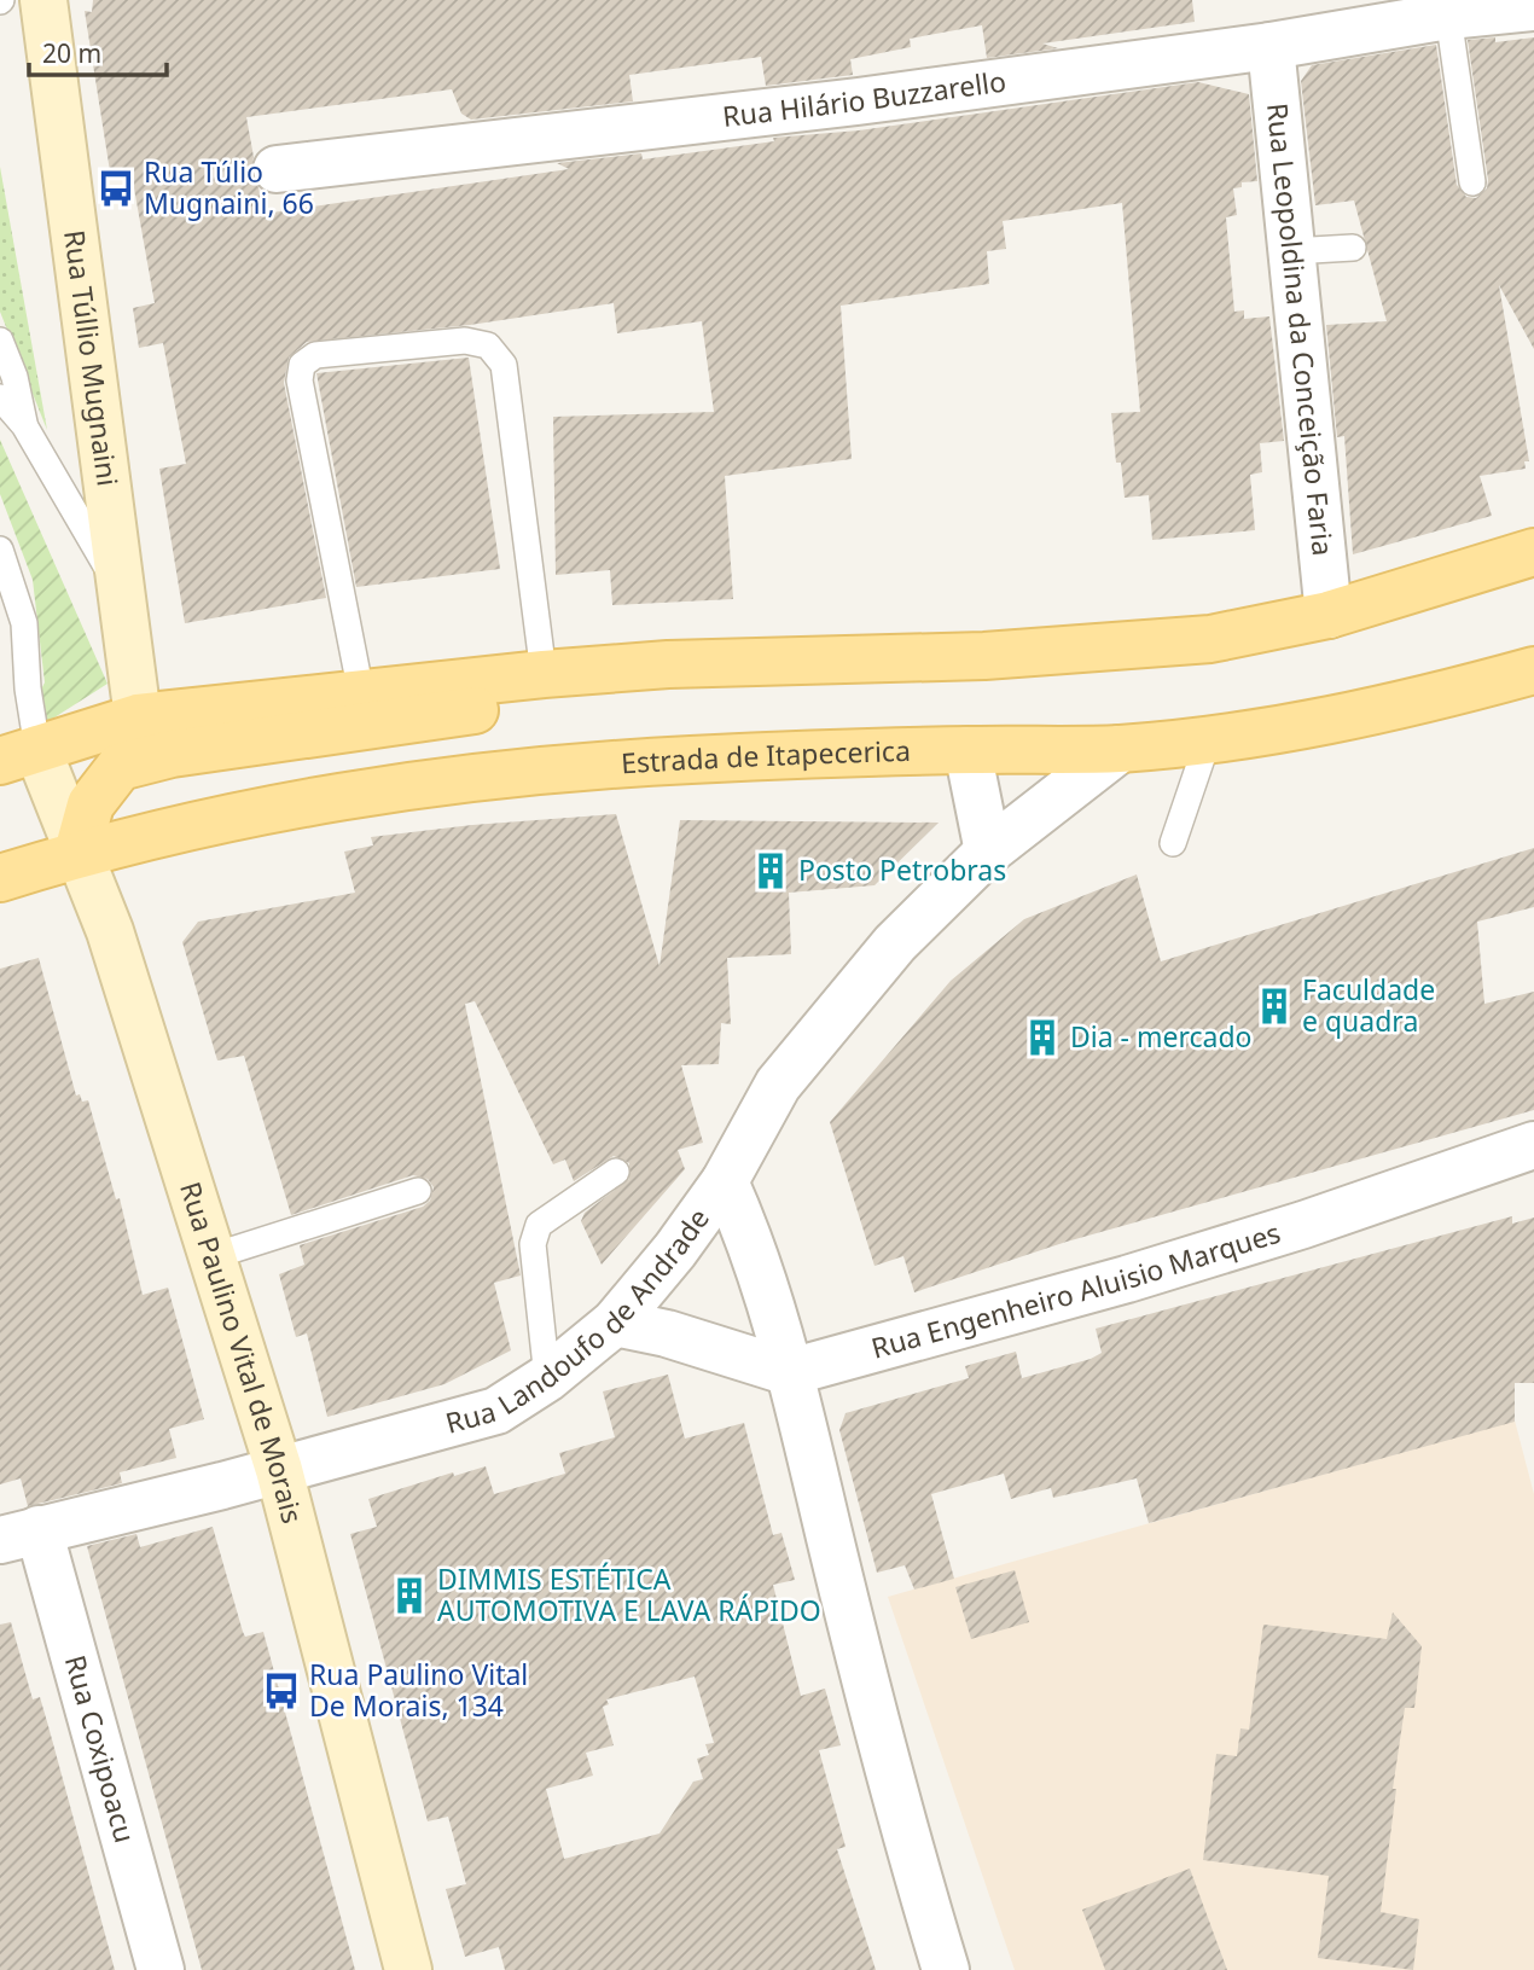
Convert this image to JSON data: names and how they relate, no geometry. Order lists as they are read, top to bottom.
{
  "streets": {
    "main road": ["Estrada de Itapecerica"],
    "street": [
      "Rua Hilário Buzzarello",
      "Rua Leopoldina da Conceição Faria",
      "Rua Túllio Mugnaini",
      "Rua Engenheiro Aluisio Marques",
      "Rua Landoufo de Andrade",
      "Rua Paulino Vital de Morais",
      "Rua Coxipoacu"
    ]
  },
  "crossings": [
    ["Rua Hilário Buzzarello", "Rua Leopoldina da Conceição Faria"],
    ["Estrada de Itapecerica", "Rua Landoufo de Andrade"],
    ["Estrada de Itapecerica", "Rua Paulino Vital de Morais"],
    ["Rua Landoufo de Andrade", "Rua Paulino Vital de Morais"],
    ["Rua Landoufo de Andrade", "Rua Coxipoacu"]
  ],
  "places": {
    "bus stop": ["Rua Túlio Mugnaini, 66", "Rua Paulino Vital De Morais, 134"],
    "building": [
      "Posto Petrobras",
      "Faculdade e quadra",
      "Dia - mercado",
      "DIMMIS ESTÉTICA AUTOMOTIVA E LAVA RÁPIDO"
    ]
  },
  "scale_bar": "20 m"
}
